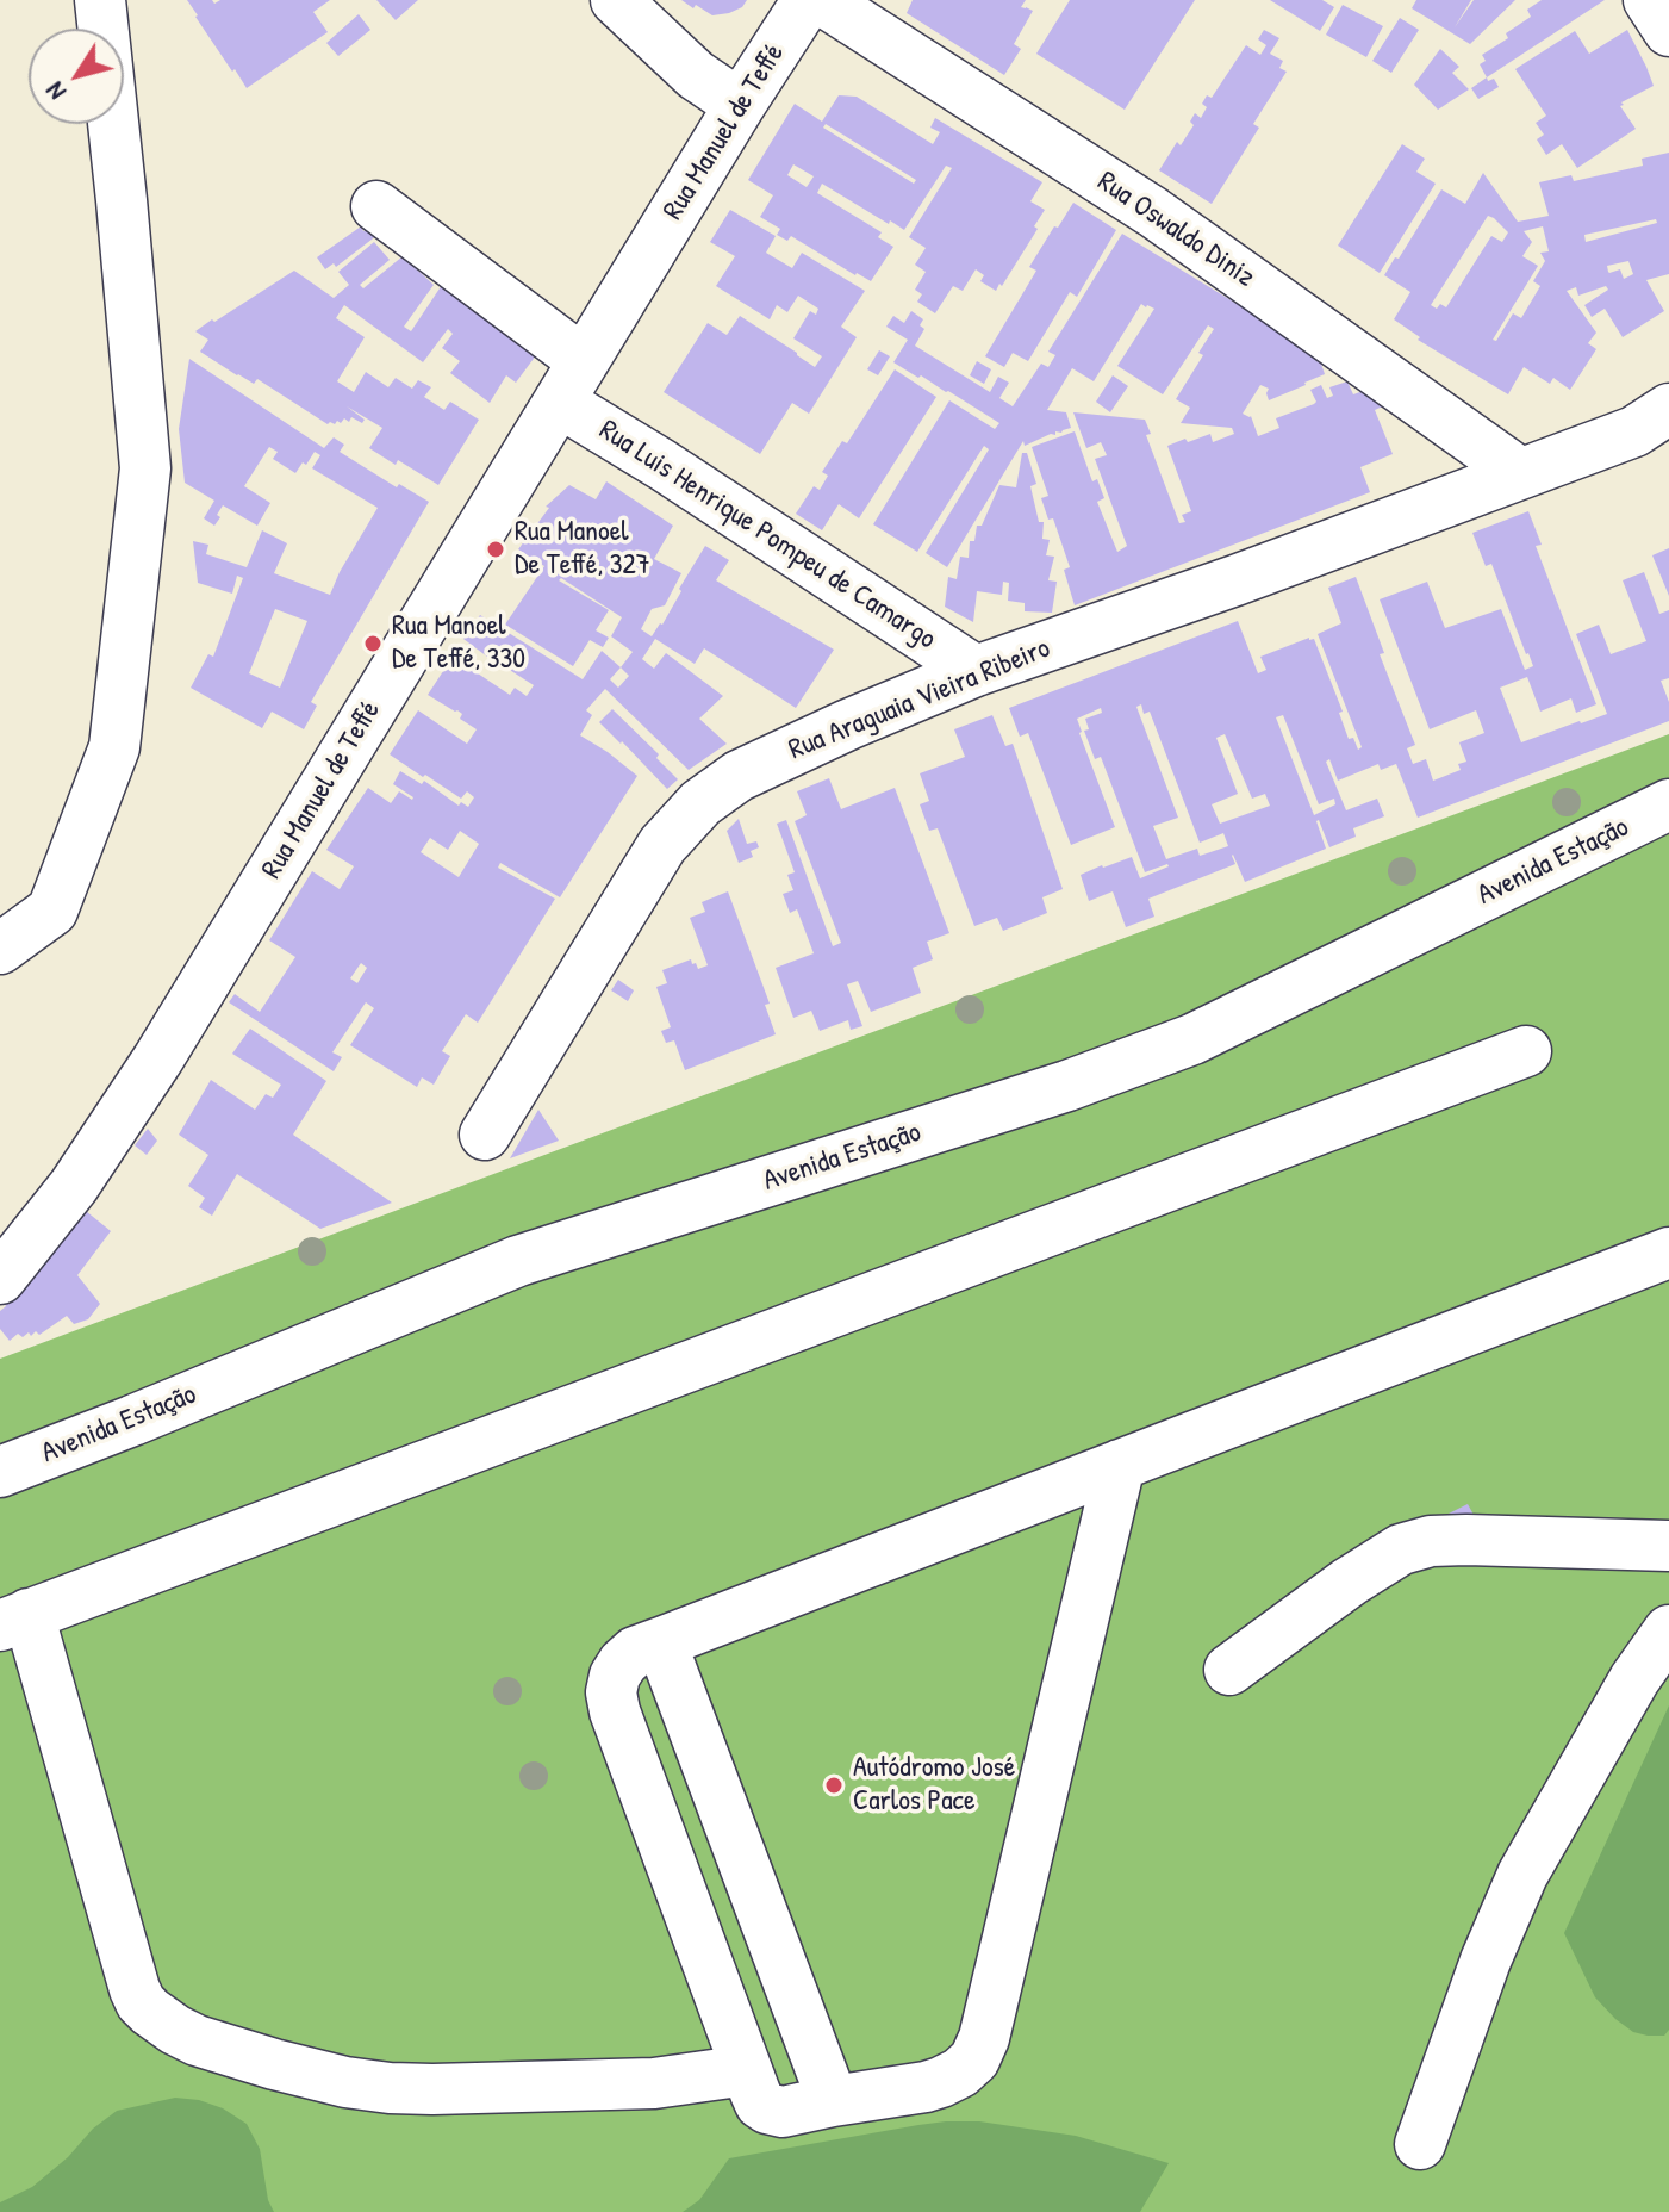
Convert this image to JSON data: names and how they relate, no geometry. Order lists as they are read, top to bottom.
{
  "streets": {
    "street": [
      "Rua Manuel de Teffé",
      "Rua Oswaldo Diniz",
      "Rua Luis Henrique Pompeu de Camargo",
      "Rua Araguaia Vieira Ribeiro",
      "Avenida Estação"
    ]
  },
  "crossings": [
    ["Rua Manuel de Teffé", "Rua Luis Henrique Pompeu de Camargo"],
    ["Rua Oswaldo Diniz", "Rua Araguaia Vieira Ribeiro"],
    ["Rua Luis Henrique Pompeu de Camargo", "Rua Araguaia Vieira Ribeiro"]
  ],
  "places": ["Rua Manoel De Teffé, 327", "Rua Manoel De Teffé, 330", "Autódromo José Carlos Pace"],
  "north": "bottom left"
}
